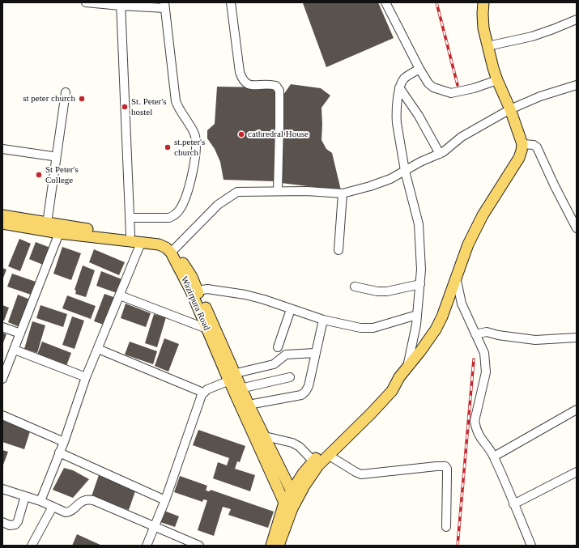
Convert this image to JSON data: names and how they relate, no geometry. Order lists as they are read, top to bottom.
{
  "streets": {
    "main road": ["Wazirpura Road"]
  },
  "places": [
    "st peter church",
    "St. Peter's hostel",
    "cathredral House",
    "st.peter's church",
    "St Peter's College"
  ]
}
